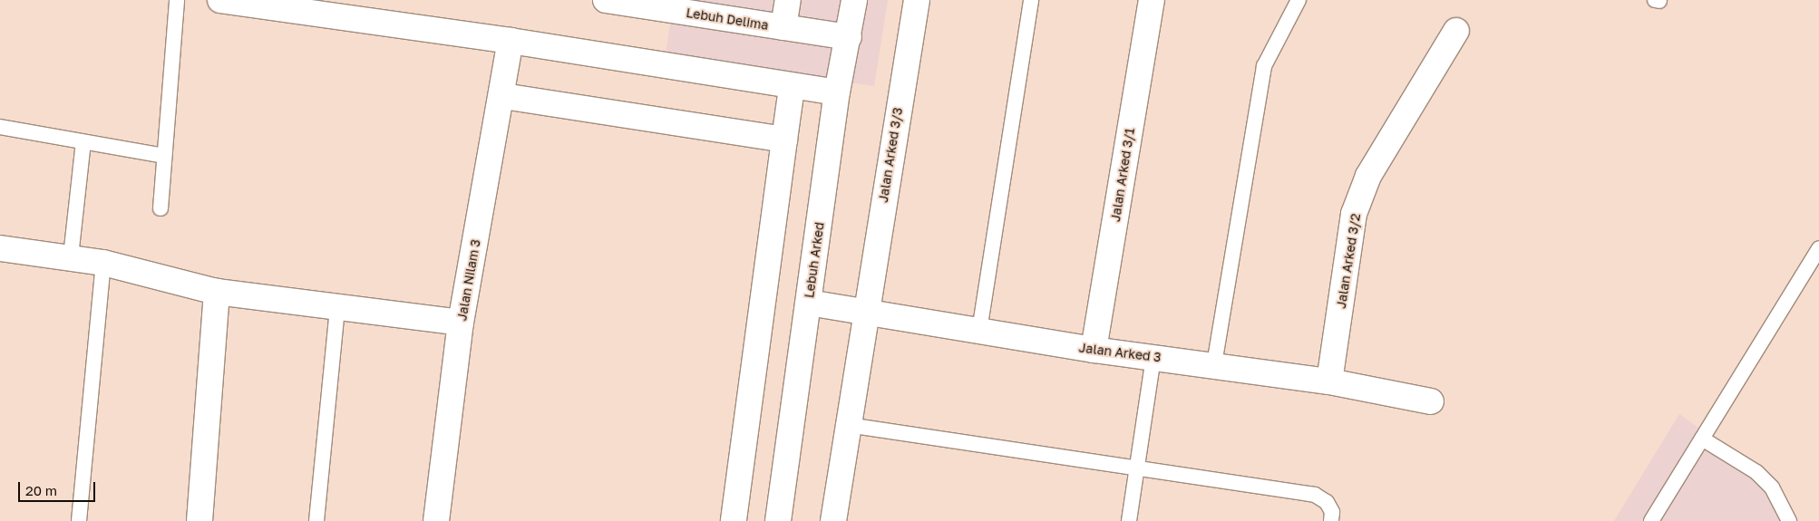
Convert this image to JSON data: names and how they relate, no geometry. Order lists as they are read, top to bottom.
{
  "streets": {
    "street": [
      "Lebuh Delima",
      "Jalan Arked 3/3",
      "Jalan Arked 3/1",
      "Lebuh Arked",
      "Jalan Arked 3/2",
      "Jalan Nilam 3",
      "Jalan Arked 3"
    ]
  },
  "crossings": [
    ["Lebuh Delima", "Lebuh Arked"],
    ["Jalan Arked 3/3", "Jalan Arked 3"],
    ["Jalan Arked 3/1", "Jalan Arked 3"],
    ["Lebuh Arked", "Jalan Arked 3"],
    ["Jalan Arked 3/2", "Jalan Arked 3"]
  ],
  "scale_bar": "20 m"
}
